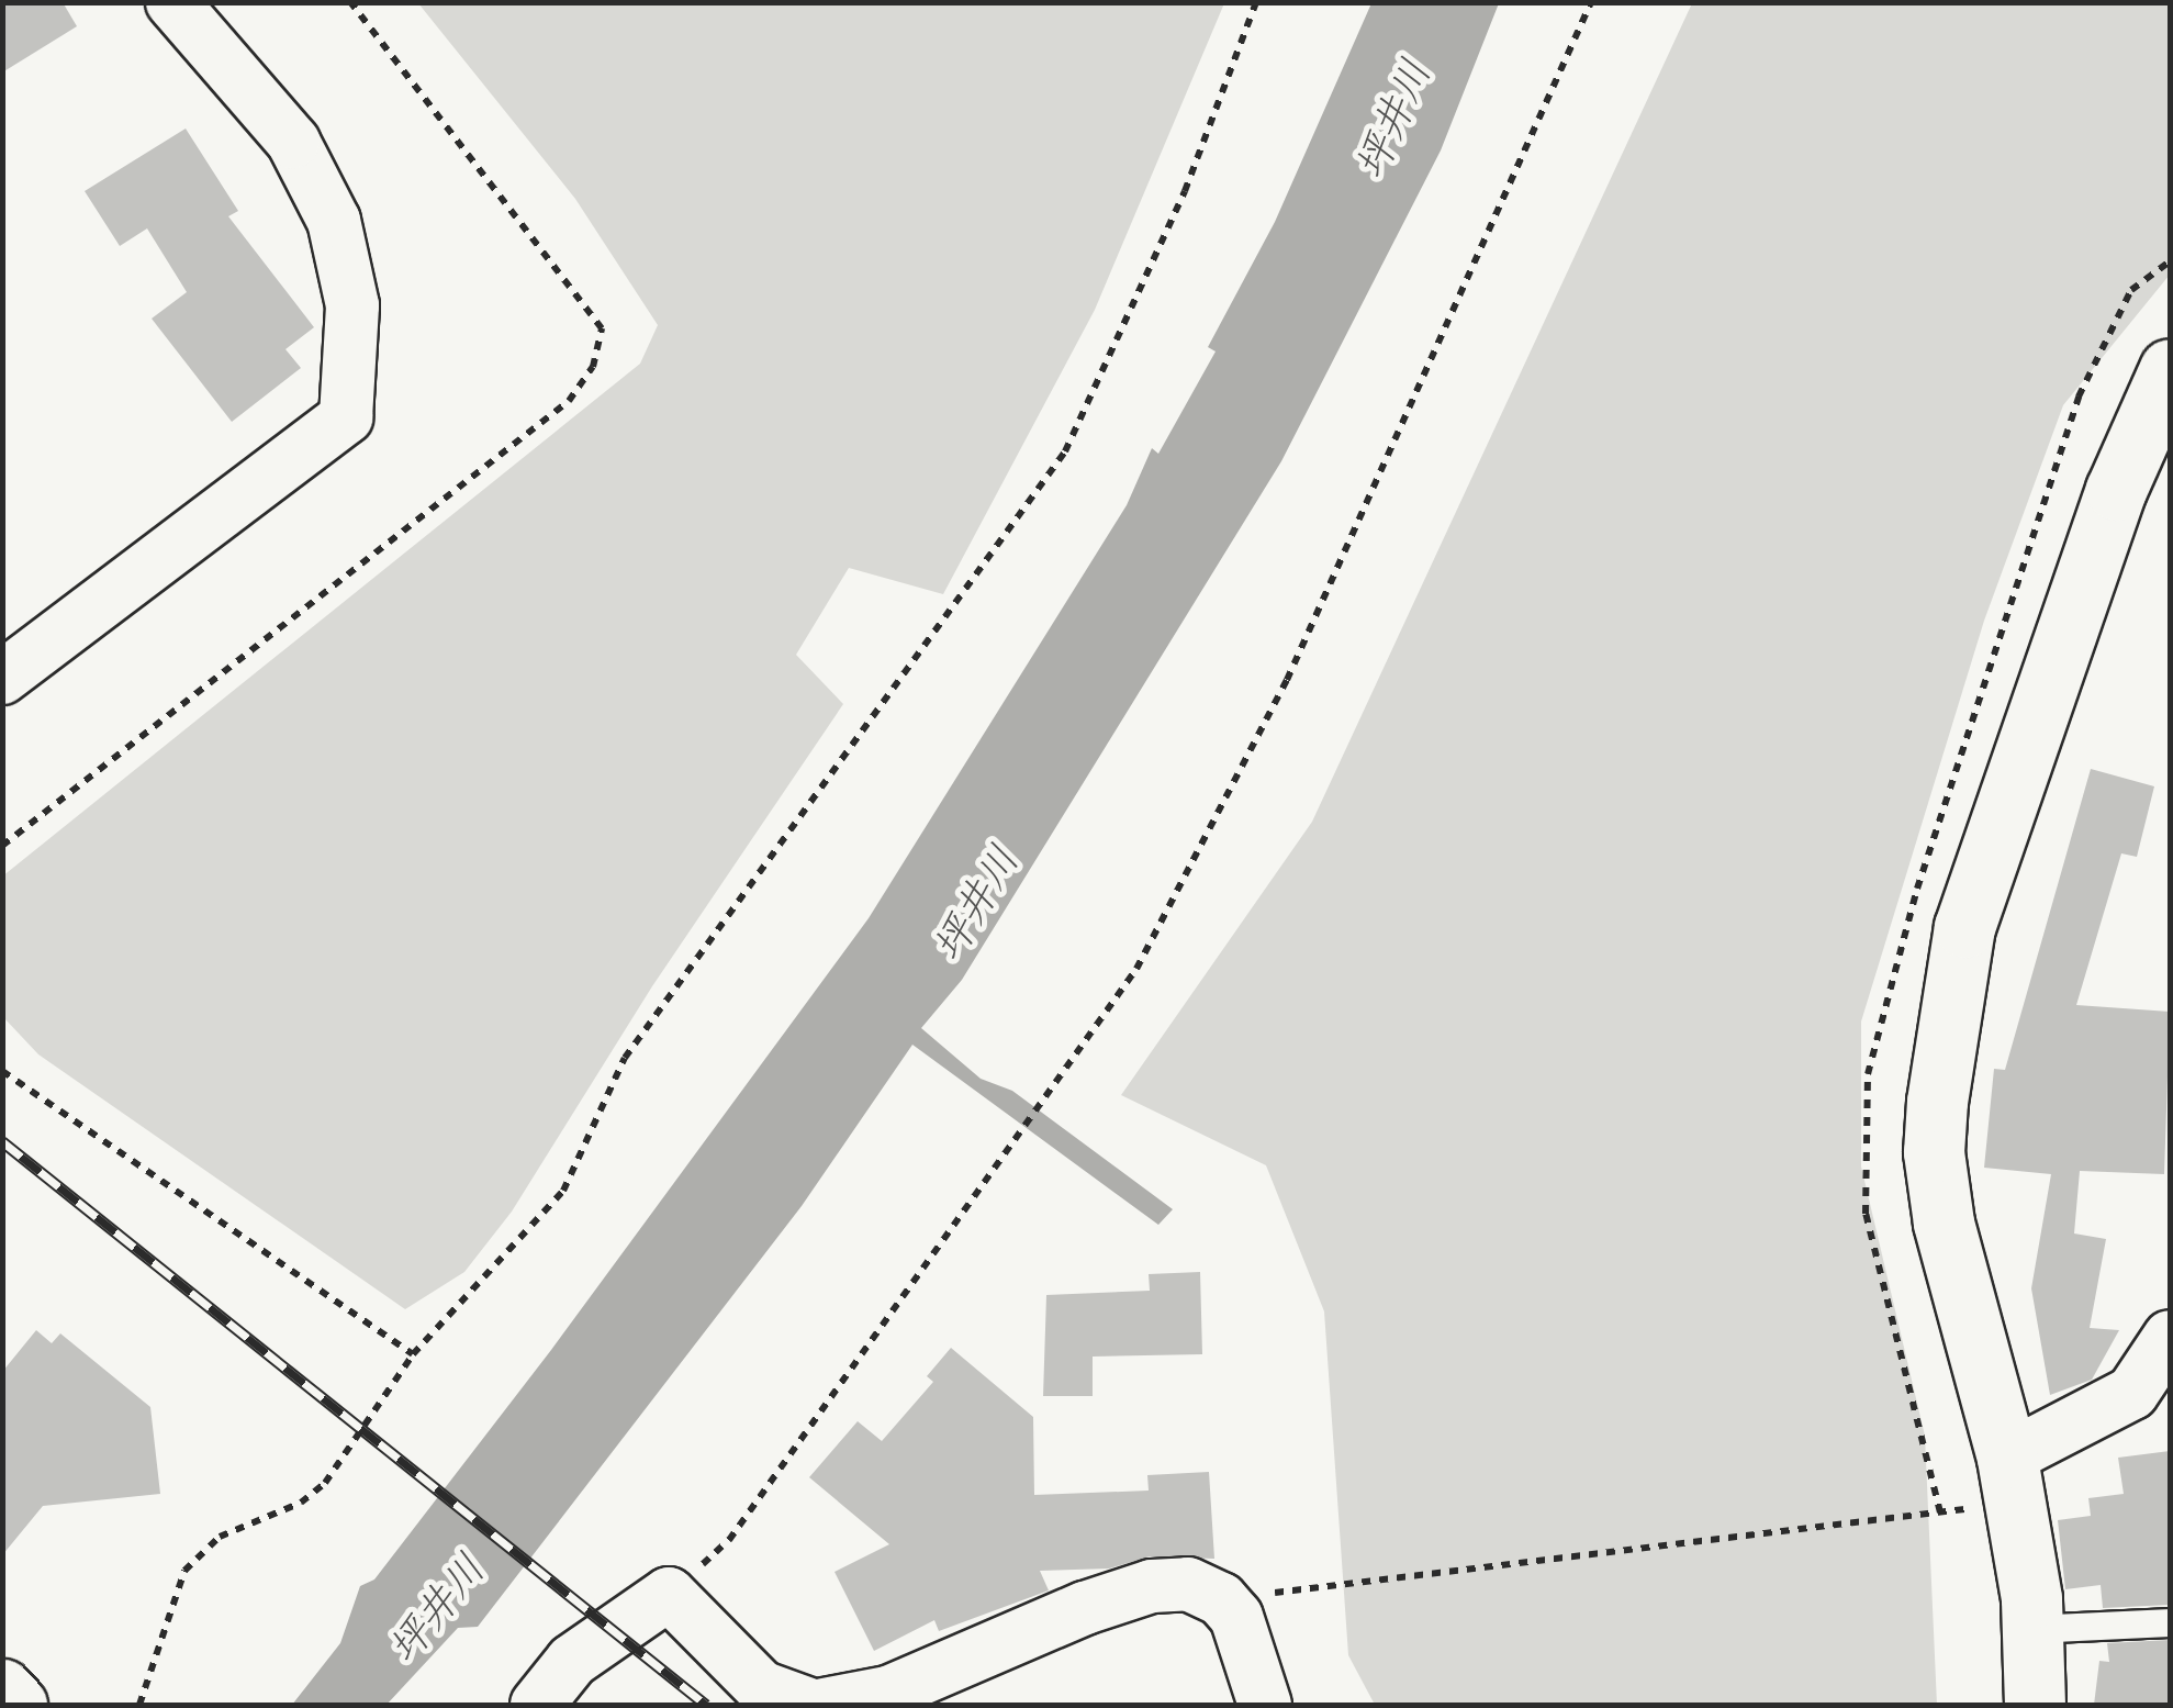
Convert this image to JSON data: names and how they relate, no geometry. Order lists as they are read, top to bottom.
{
  "water": ["坪井川"]
}
